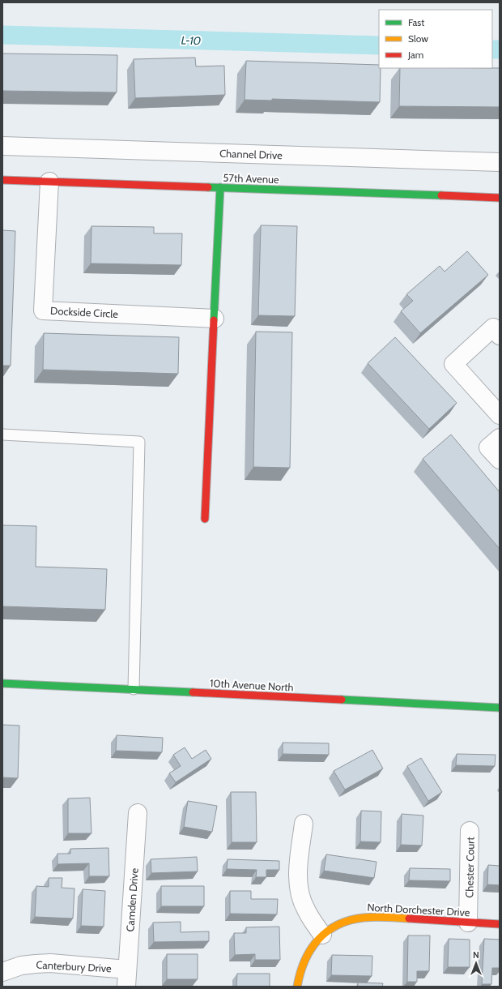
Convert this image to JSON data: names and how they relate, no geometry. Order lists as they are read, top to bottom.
{
  "streets": {
    "street": [
      "Channel Drive",
      "57th Avenue",
      "Dockside Circle",
      "10th Avenue North",
      "Chester Court",
      "Camden Drive",
      "North Dorchester Drive",
      "Canterbury Drive"
    ]
  },
  "crossings": [
    ["57th Avenue", "Dockside Circle"],
    ["Chester Court", "North Dorchester Drive"],
    ["Camden Drive", "Canterbury Drive"]
  ],
  "water": ["L-10"],
  "legend": ["Fast", "Slow", "Jam"],
  "north": "top"
}
